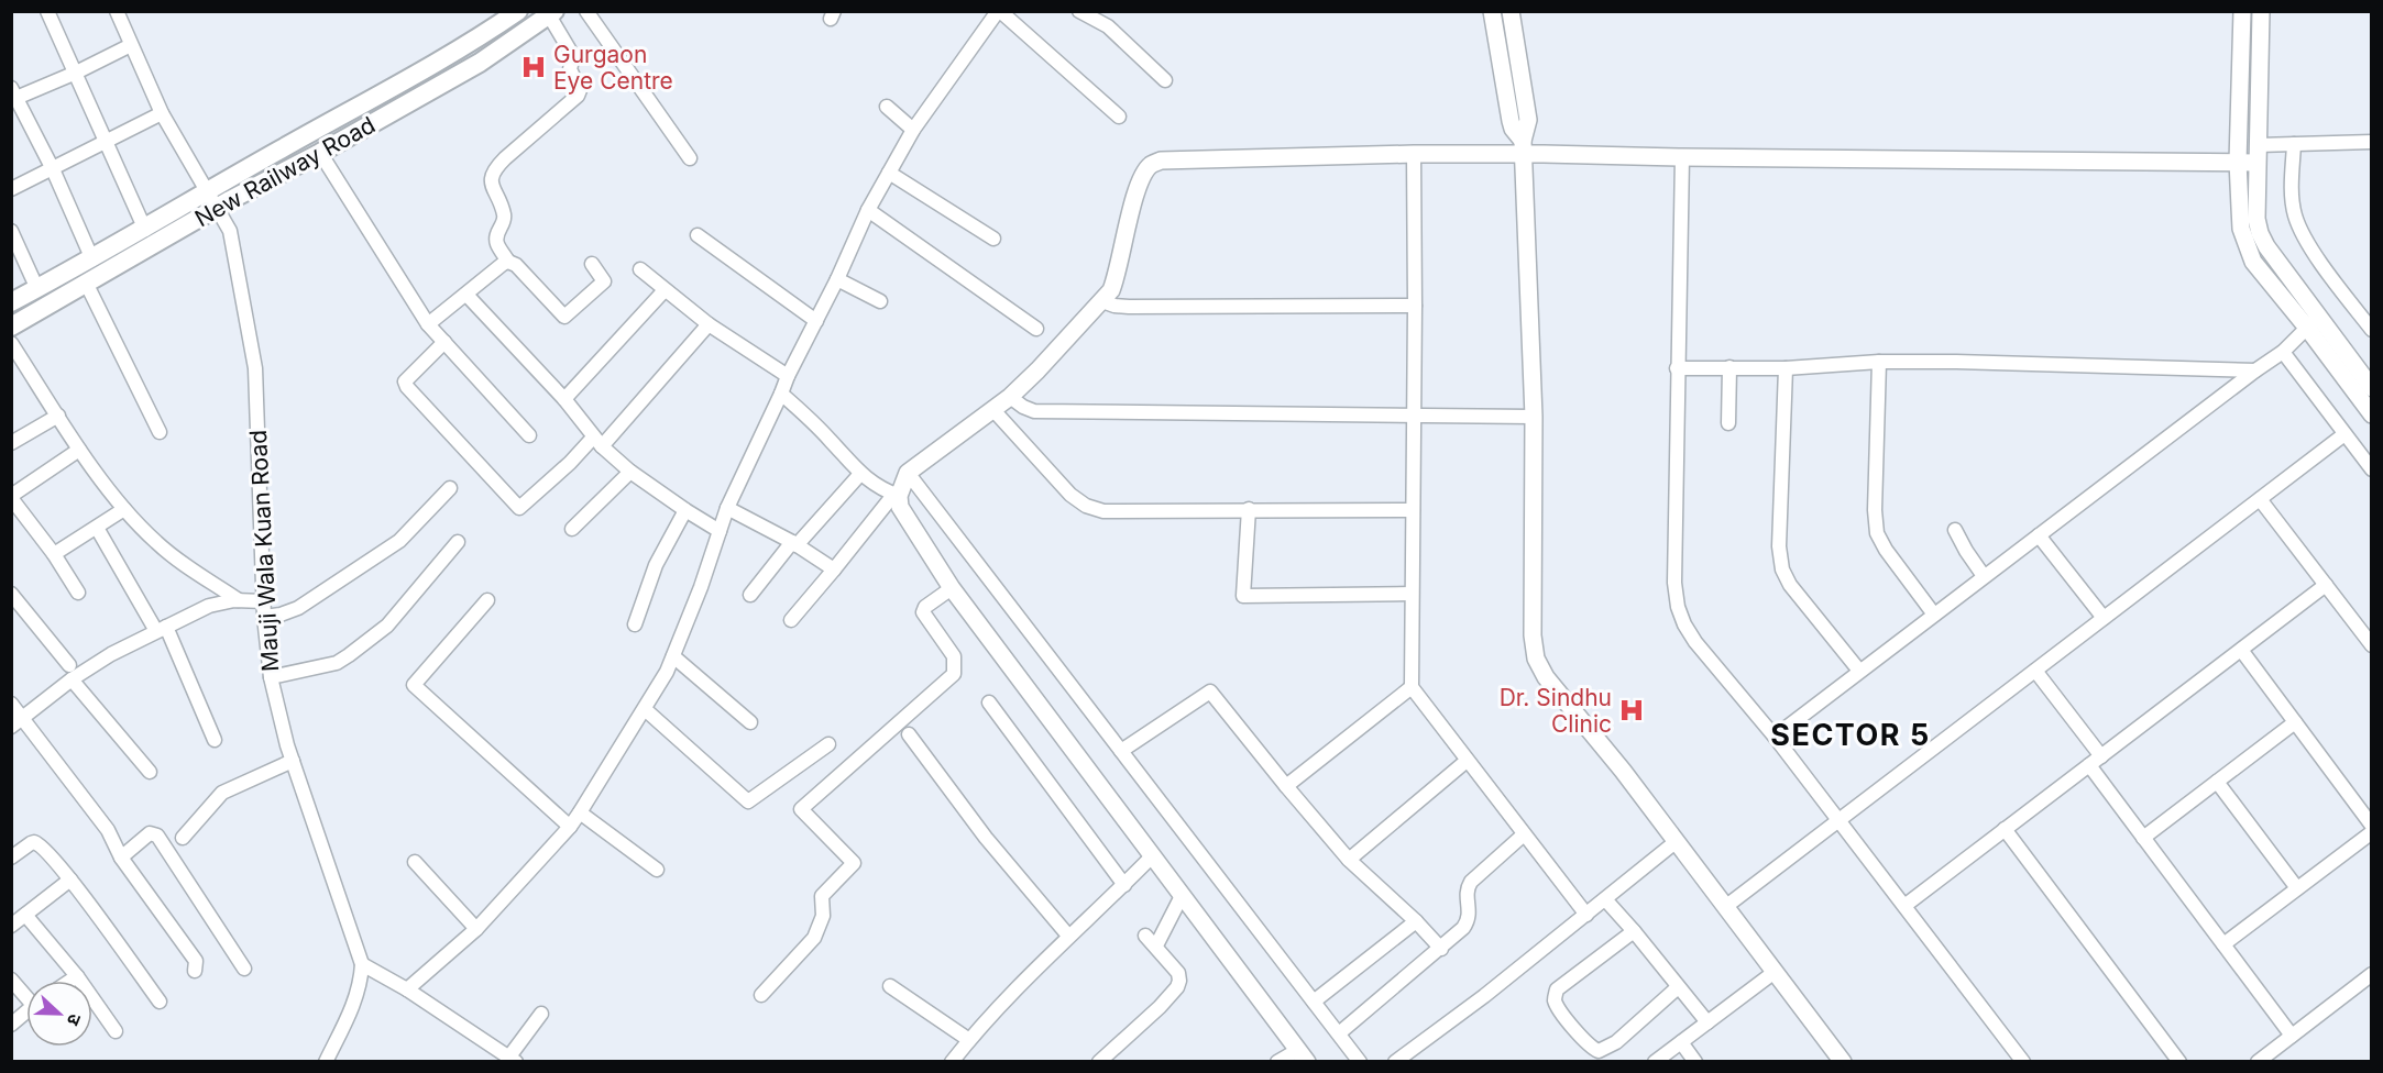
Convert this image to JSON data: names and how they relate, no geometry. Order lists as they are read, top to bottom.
{
  "streets": {
    "main road": ["New Railway Road"],
    "street": ["Mauji Wala Kuan Road"]
  },
  "crossings": [
    ["New Railway Road", "Mauji Wala Kuan Road"]
  ],
  "districts": ["SECTOR 5"],
  "places": {
    "hospital": ["Gurgaon Eye Centre", "Dr. Sindhu Clinic"]
  },
  "north": "right"
}
